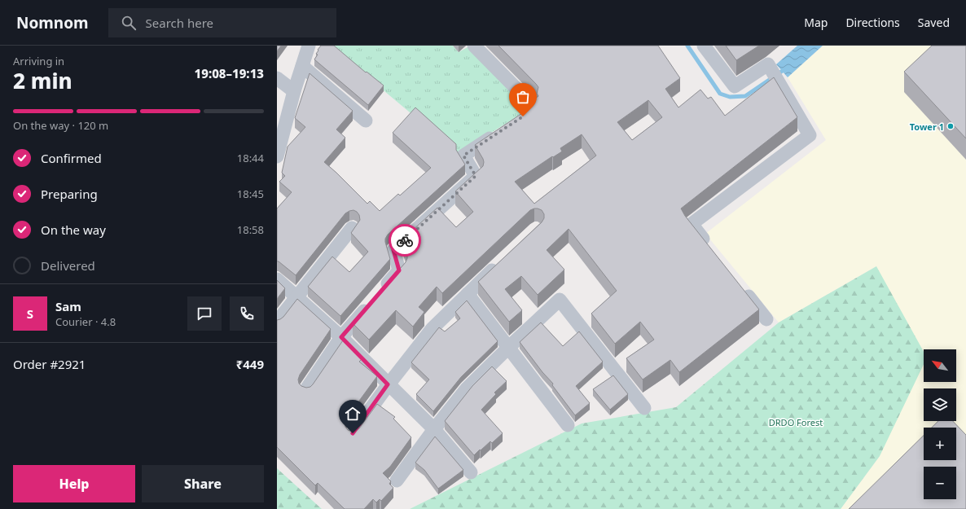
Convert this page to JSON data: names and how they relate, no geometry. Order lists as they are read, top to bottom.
{
  "parks": ["DRDO Forest"],
  "places": ["Tower 1"],
  "north": "top left",
  "page": {
    "header": "Nomnom",
    "search": "Search here",
    "nav": ["Map", "Directions", "Saved"],
    "heading": ["2 min", "Arriving in", "19:08–19:13"],
    "panel": [
      "Sam",
      "Courier · 4.8",
      "Order #2921",
      "₹449"
    ],
    "bar": "On the way · 120 m",
    "list": [
      ["Confirmed", "18:44"],
      ["Preparing", "18:45"],
      ["On the way", "18:58"],
      "Delivered"
    ],
    "round": "S",
    "map_buttons": ["+", "−"],
    "buttons": ["Help", "Share"]
  }
}
